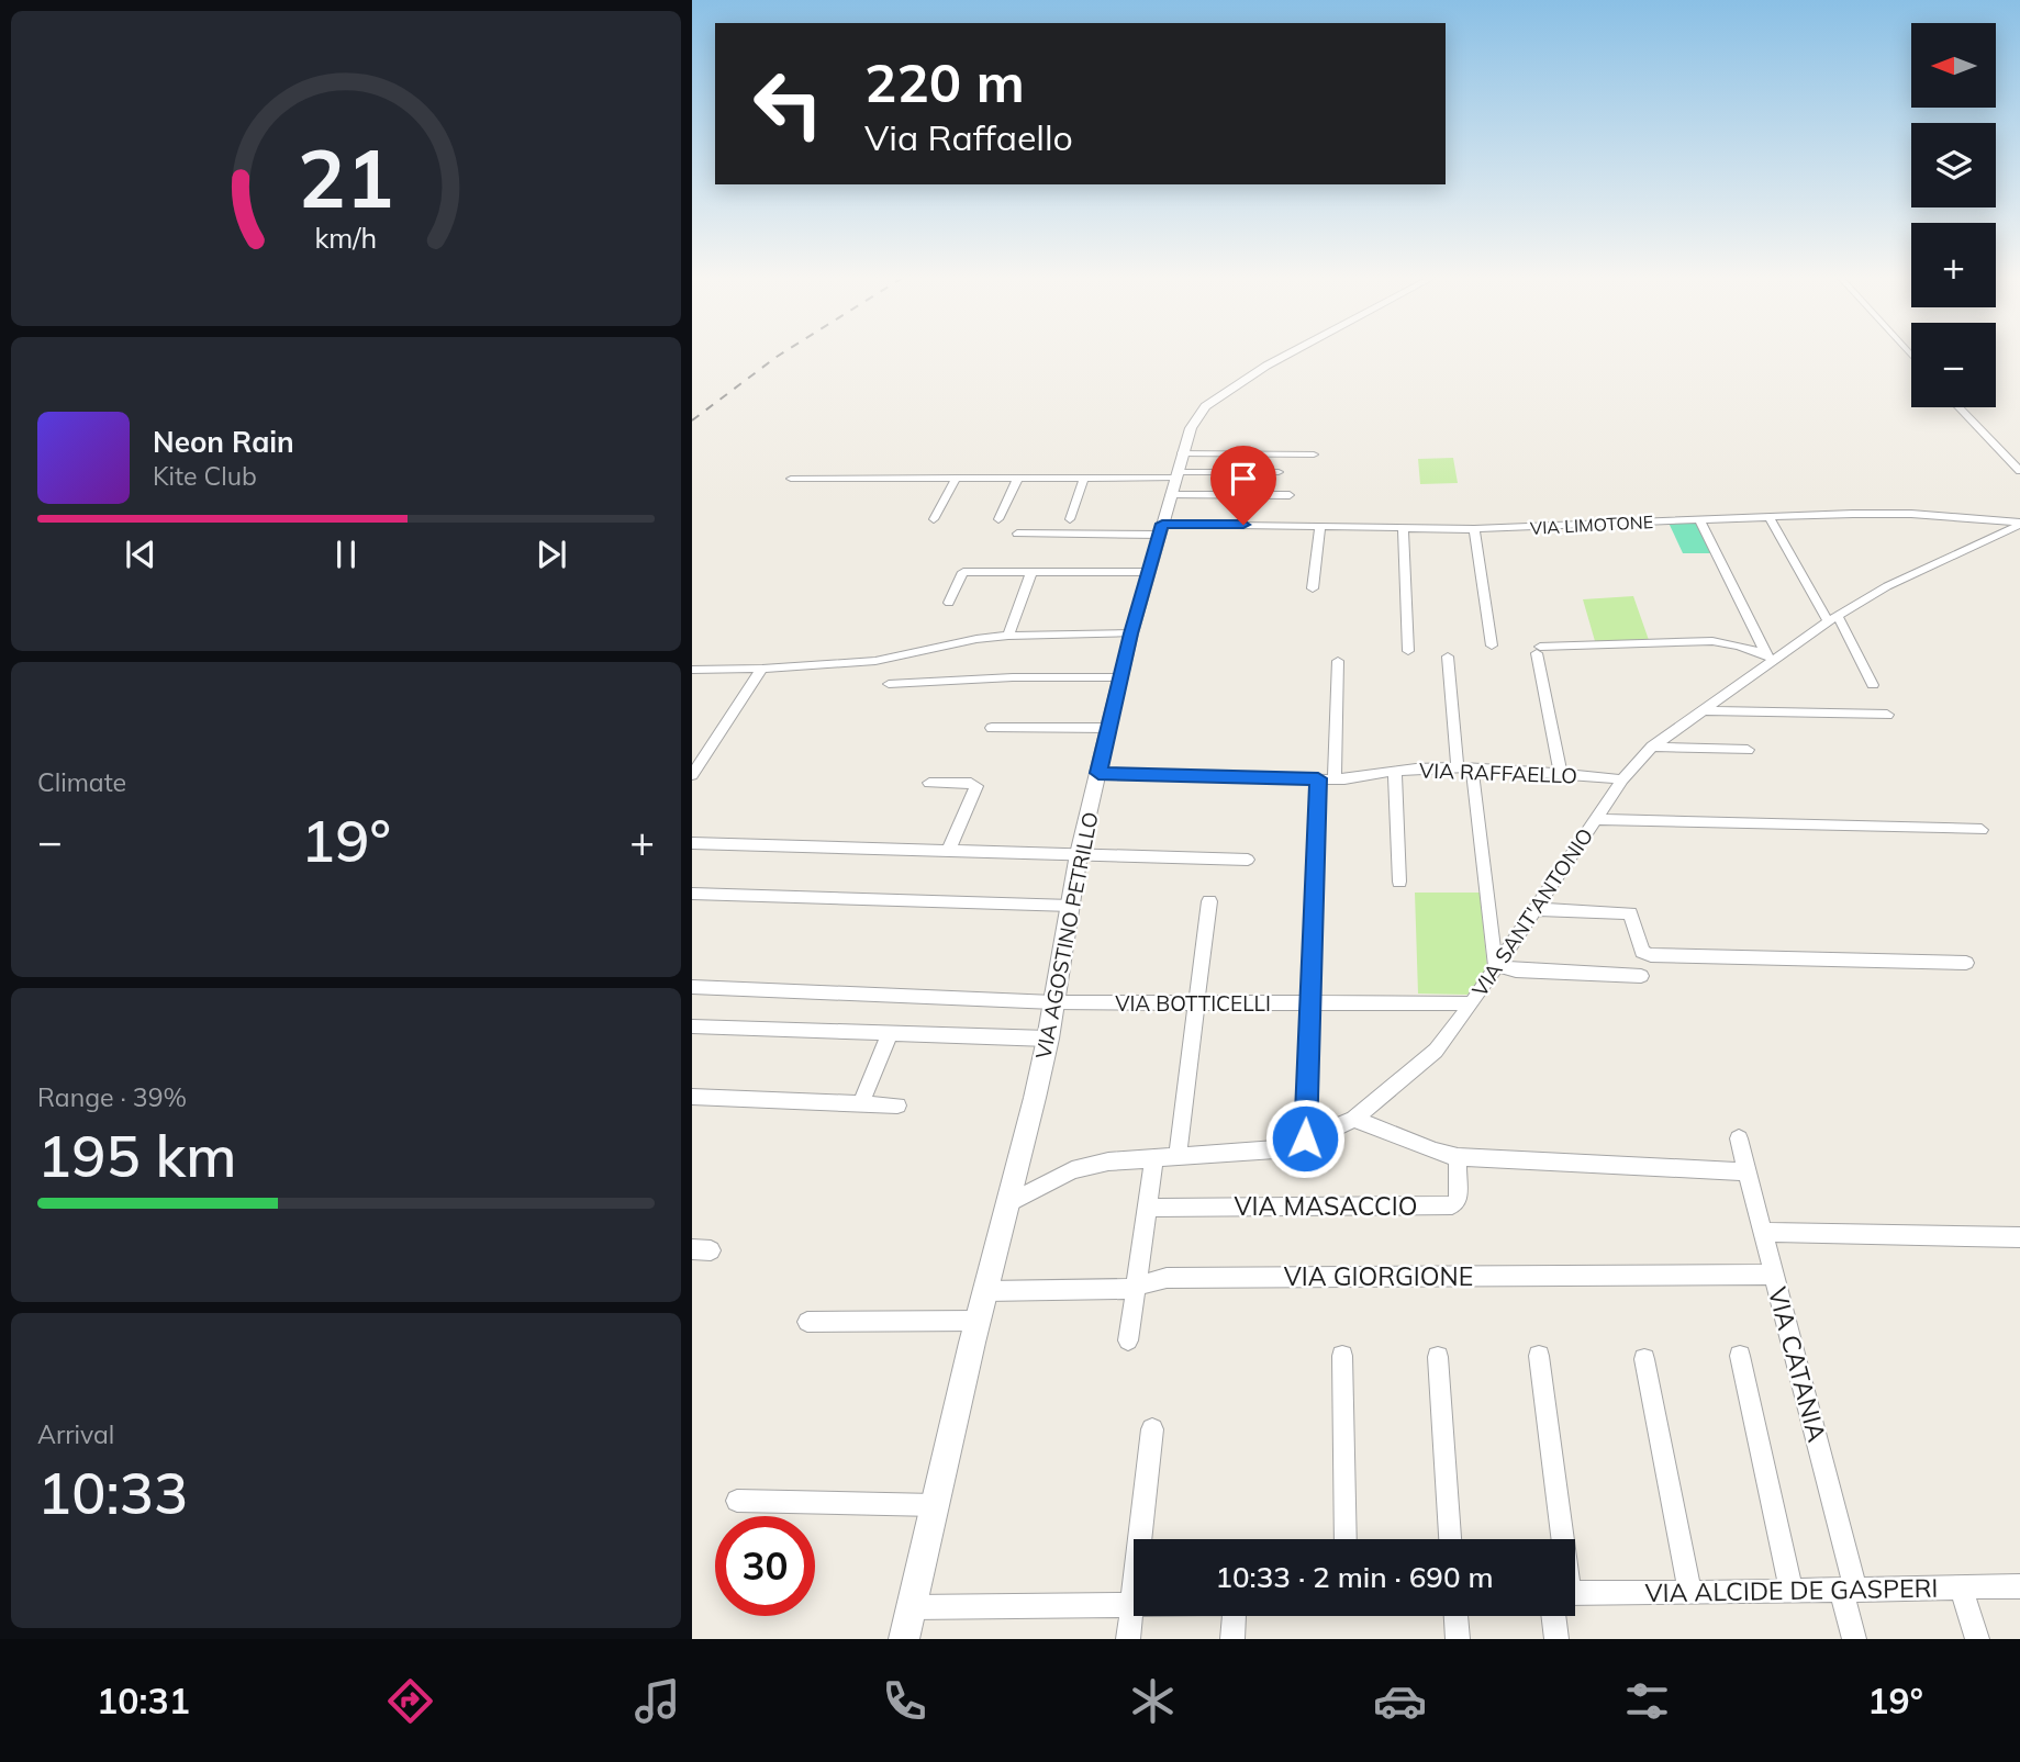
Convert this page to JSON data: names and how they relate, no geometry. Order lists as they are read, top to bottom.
{
  "streets": {
    "street": [
      "VIA LIMOTONE",
      "VIA RAFFAELLO",
      "VIA SANT'ANTONIO",
      "VIA AGOSTINO PETRILLO",
      "VIA BOTTICELLI",
      "VIA MASACCIO",
      "VIA GIORGIONE",
      "VIA CATANIA",
      "VIA ALCIDE DE GASPERI"
    ]
  },
  "crossings": [
    ["VIA LIMOTONE", "VIA SANT'ANTONIO"],
    ["VIA LIMOTONE", "VIA AGOSTINO PETRILLO"],
    ["VIA RAFFAELLO", "VIA SANT'ANTONIO"],
    ["VIA RAFFAELLO", "VIA AGOSTINO PETRILLO"],
    ["VIA SANT'ANTONIO", "VIA AGOSTINO PETRILLO"],
    ["VIA SANT'ANTONIO", "VIA BOTTICELLI"],
    ["VIA AGOSTINO PETRILLO", "VIA BOTTICELLI"],
    ["VIA AGOSTINO PETRILLO", "VIA GIORGIONE"],
    ["VIA GIORGIONE", "VIA CATANIA"],
    ["VIA CATANIA", "VIA ALCIDE DE GASPERI"]
  ],
  "north": "left",
  "page": {
    "map_buttons": ["+", "−"],
    "turn": ["220 m", "Via Raffaello"],
    "song": ["Neon Rain", "Kite Club"],
    "tile": [
      "Climate",
      ["Range · 39%", "195 km"],
      ["Arrival", "10:33"]
    ],
    "heat": ["−", "19°", "+"],
    "limit": "30",
    "trip": "10:33 · 2 min · 690 m",
    "tabs": ["10:31", "19°"],
    "gauge": ["21", "km/h"]
  }
}
